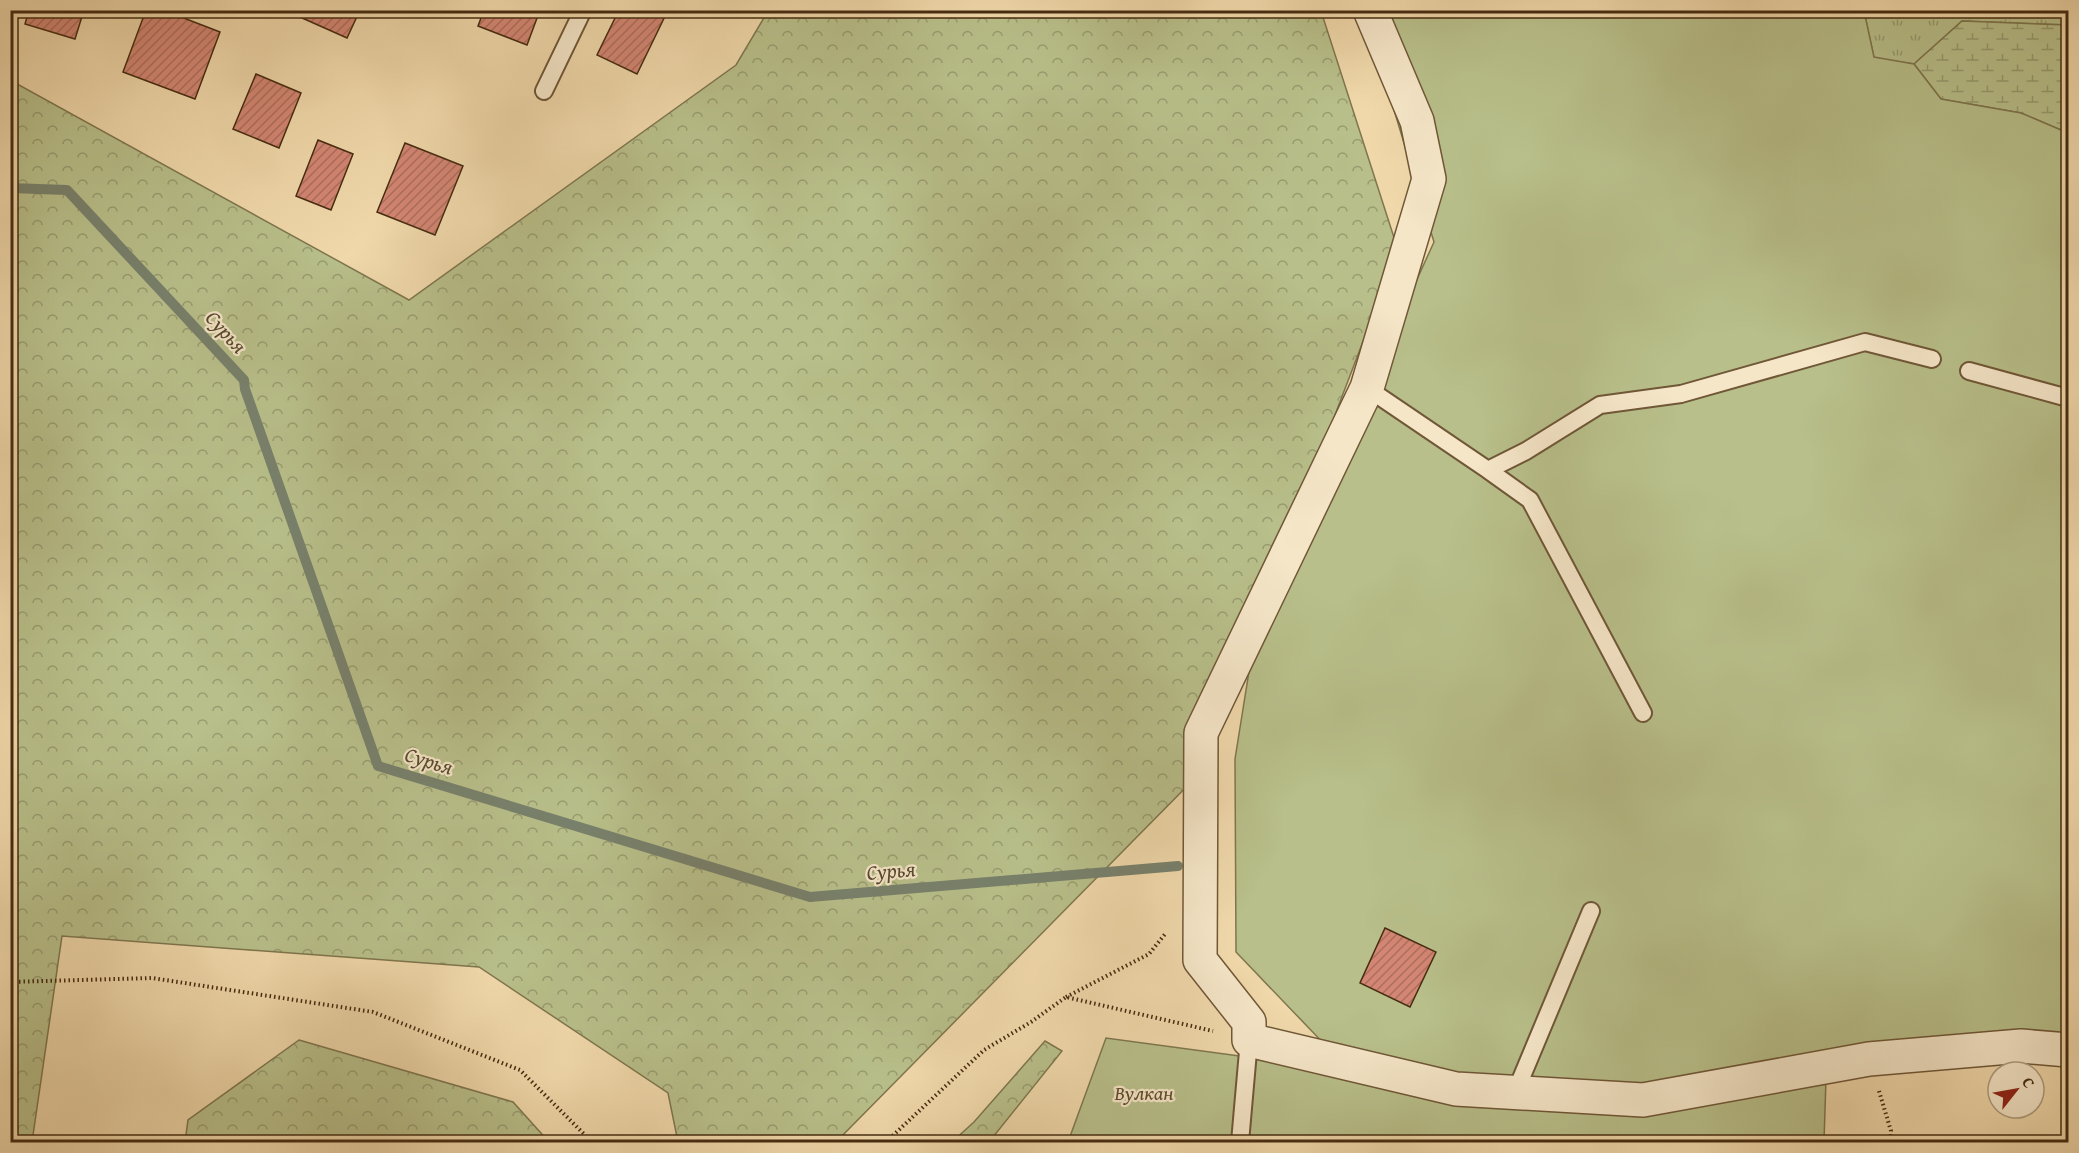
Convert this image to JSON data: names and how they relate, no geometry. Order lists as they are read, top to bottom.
{
  "water": ["Сурья"],
  "parks": ["Вулкан"],
  "north": "top right"
}
